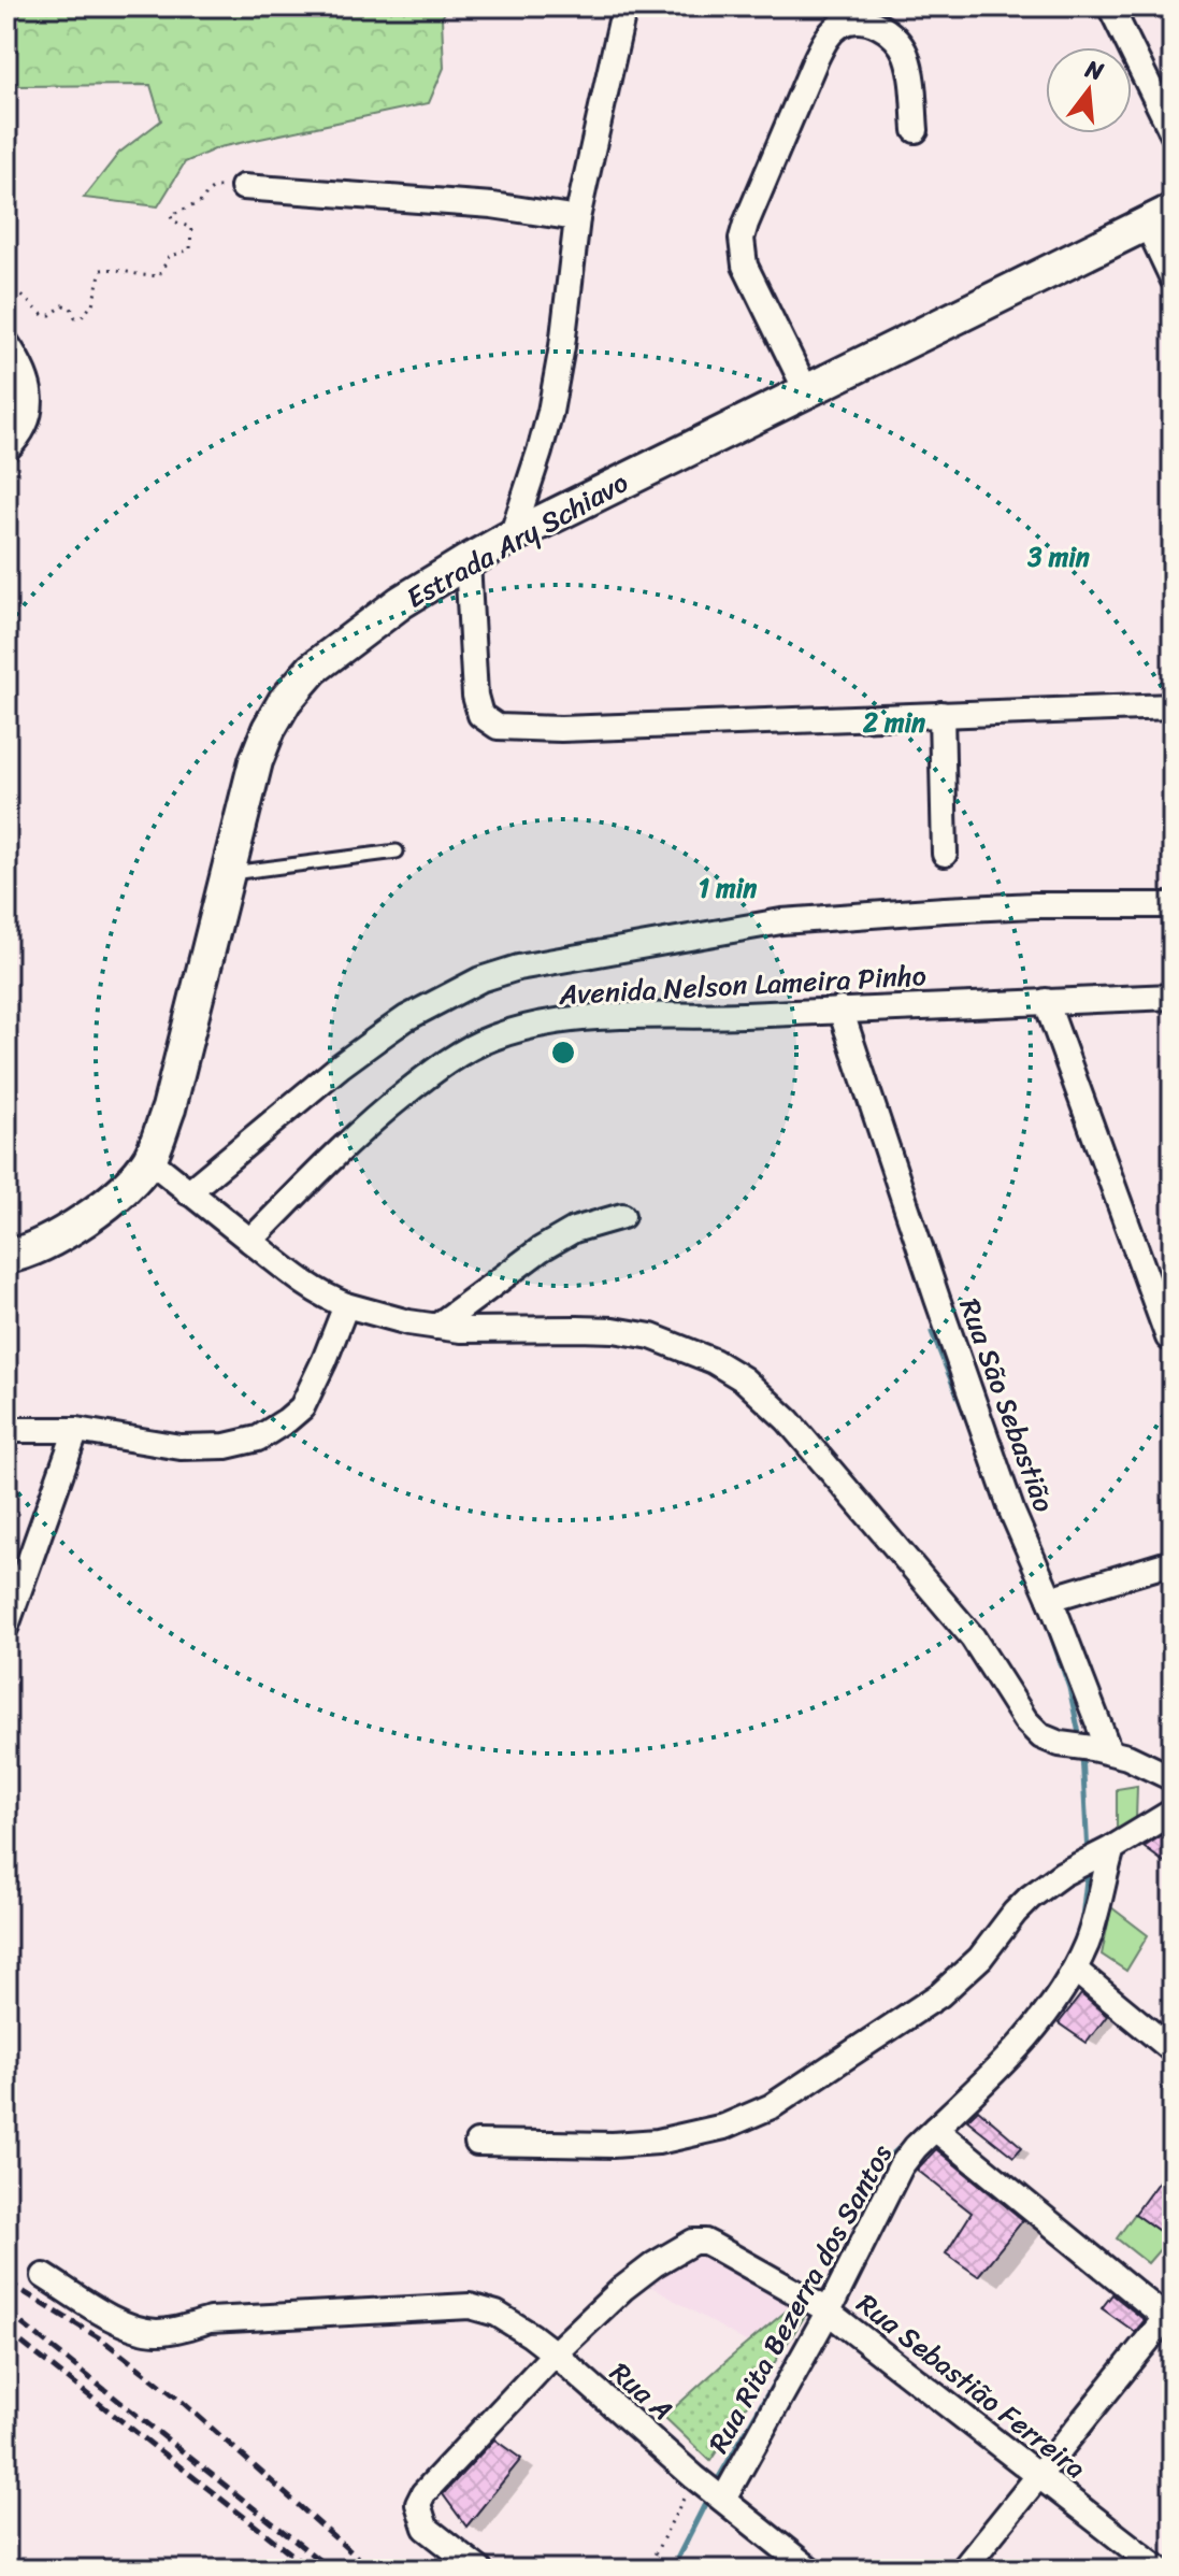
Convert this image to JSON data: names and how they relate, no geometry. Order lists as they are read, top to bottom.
{
  "streets": {
    "main road": ["Estrada Ary Schiavo"],
    "street": [
      "Avenida Nelson Lameira Pinho",
      "Rua São Sebastião",
      "Rua Rita Bezerra dos Santos",
      "Rua Sebastião Ferreira",
      "Rua A"
    ]
  },
  "crossings": [
    ["Avenida Nelson Lameira Pinho", "Rua São Sebastião"],
    ["Rua Rita Bezerra dos Santos", "Rua Sebastião Ferreira"],
    ["Rua Rita Bezerra dos Santos", "Rua A"],
    ["Rua Sebastião Ferreira", "Rua A"]
  ],
  "north": "top",
  "rings": ["3 min", "2 min", "1 min"]
}
